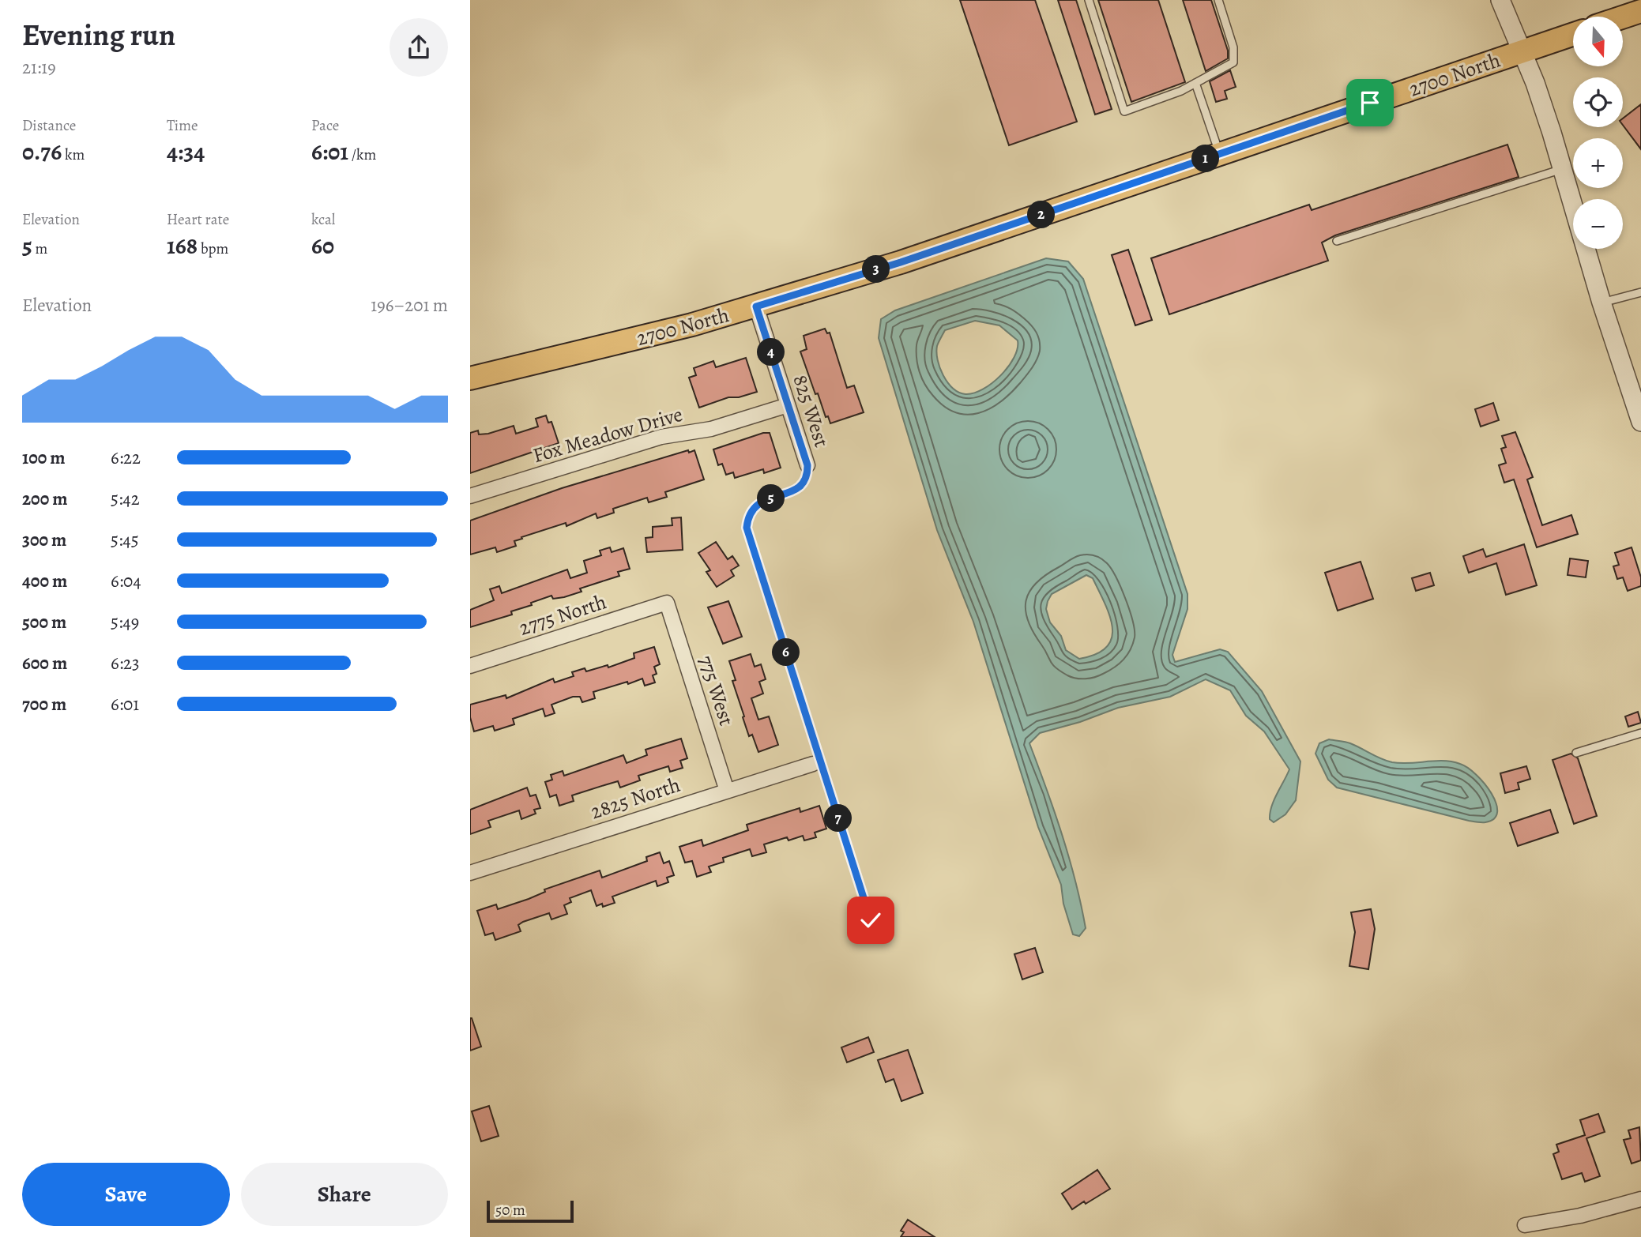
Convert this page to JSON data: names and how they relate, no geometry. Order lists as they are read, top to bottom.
{
  "streets": {
    "main road": ["2700 North"],
    "street": [
      "825 West",
      "Fox Meadow Drive",
      "2775 North",
      "775 West",
      "2825 North"
    ]
  },
  "crossings": [
    ["2700 North", "825 West"],
    ["825 West", "Fox Meadow Drive"],
    ["2775 North", "775 West"],
    ["775 West", "2825 North"]
  ],
  "scale_bar": "50 m",
  "north": "bottom",
  "page": {
    "heading": ["Evening run", "21:19"],
    "map_buttons": ["+", "−"],
    "stats": [
      ["Distance", "0.76 km"],
      ["Time", "4:34"],
      ["Pace", "6:01 /km"],
      ["Elevation", "5 m"],
      ["Heart rate", "168 bpm"],
      ["kcal", "60"]
    ],
    "pins": [
      "1",
      "2",
      "3",
      "4",
      "5",
      "6",
      "7"
    ],
    "chart": ["Elevation", "196–201 m"],
    "list": [
      {
        "name": "100 m",
        "note": "6:22"
      },
      {
        "name": "200 m",
        "note": "5:42"
      },
      {
        "name": "300 m",
        "note": "5:45"
      },
      {
        "name": "400 m",
        "note": "6:04"
      },
      {
        "name": "500 m",
        "note": "5:49"
      },
      {
        "name": "600 m",
        "note": "6:23"
      },
      {
        "name": "700 m",
        "note": "6:01"
      }
    ],
    "buttons": ["Save", "Share"],
    "scale": "50 m"
  }
}
